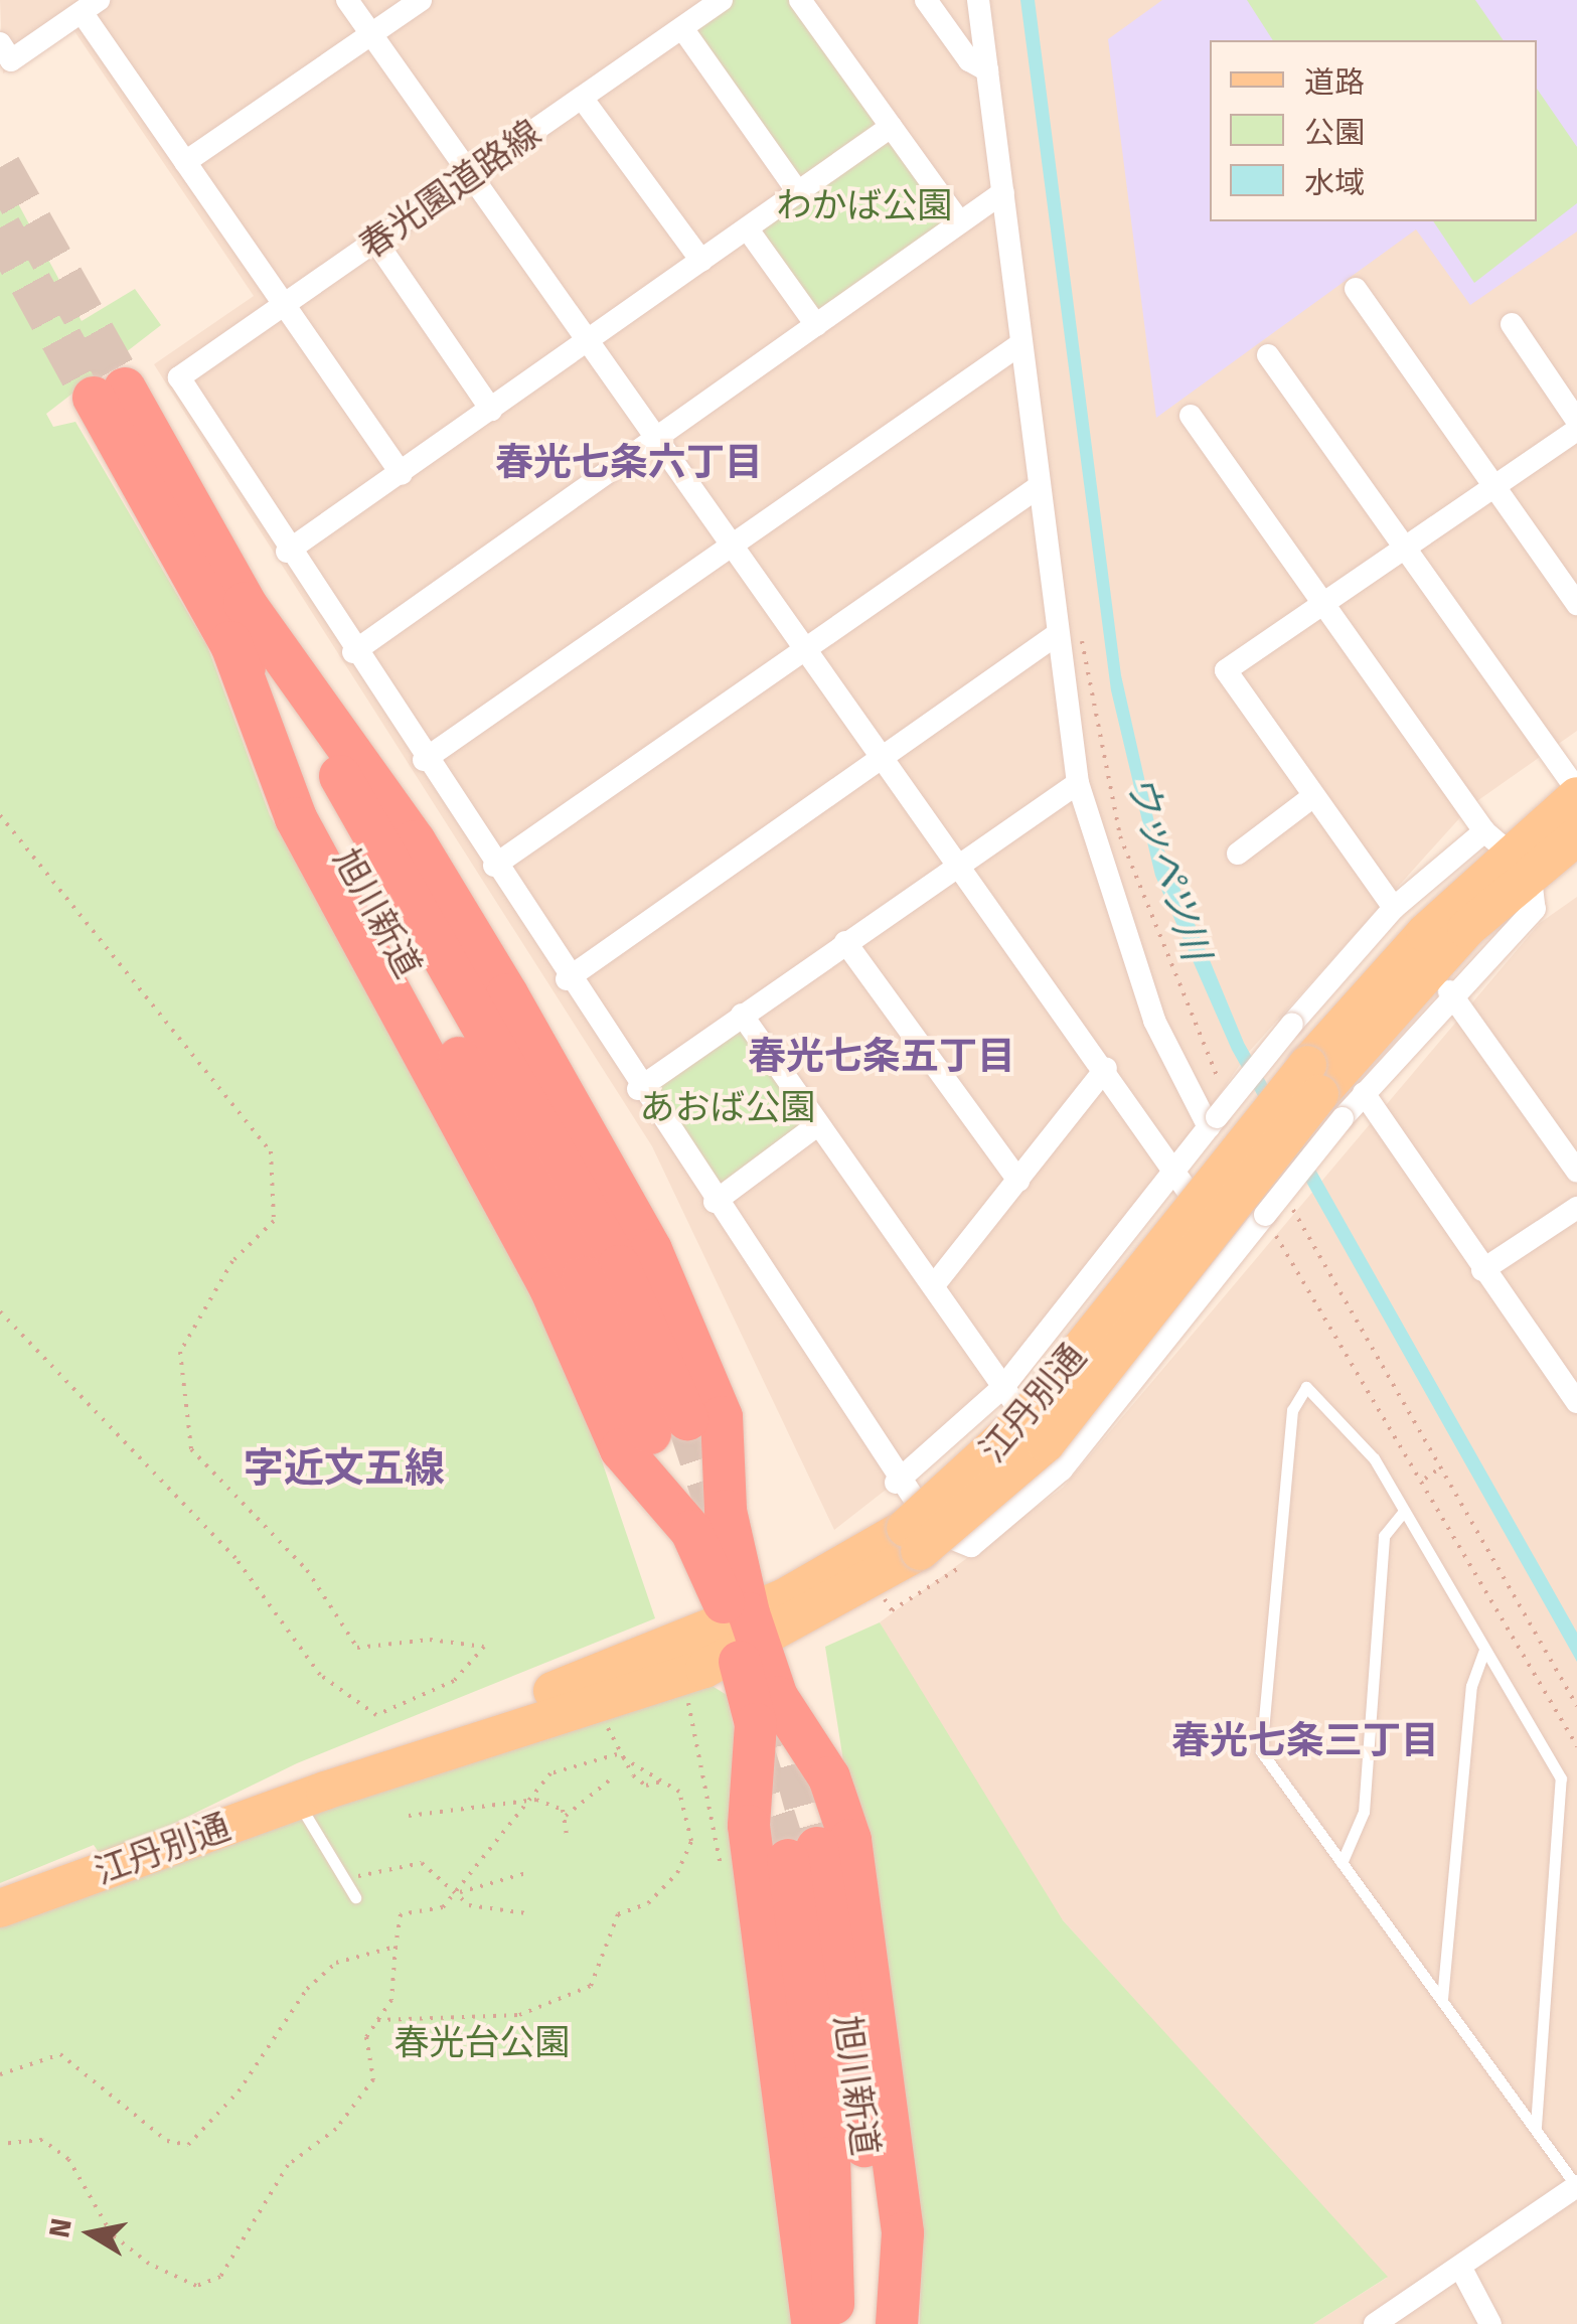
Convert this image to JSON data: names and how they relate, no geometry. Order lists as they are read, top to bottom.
{
  "streets": {
    "highway": ["旭川新道"],
    "main road": ["江丹別通"],
    "street": ["春光園道路線"]
  },
  "districts": [
    "春光七条六丁目",
    "春光七条五丁目",
    "字近文五線",
    "春光七条三丁目"
  ],
  "water": ["ウッペツ川"],
  "parks": ["わかば公園", "あおば公園", "春光台公園"],
  "legend": ["道路", "公園", "水域"],
  "north": "left"
}
